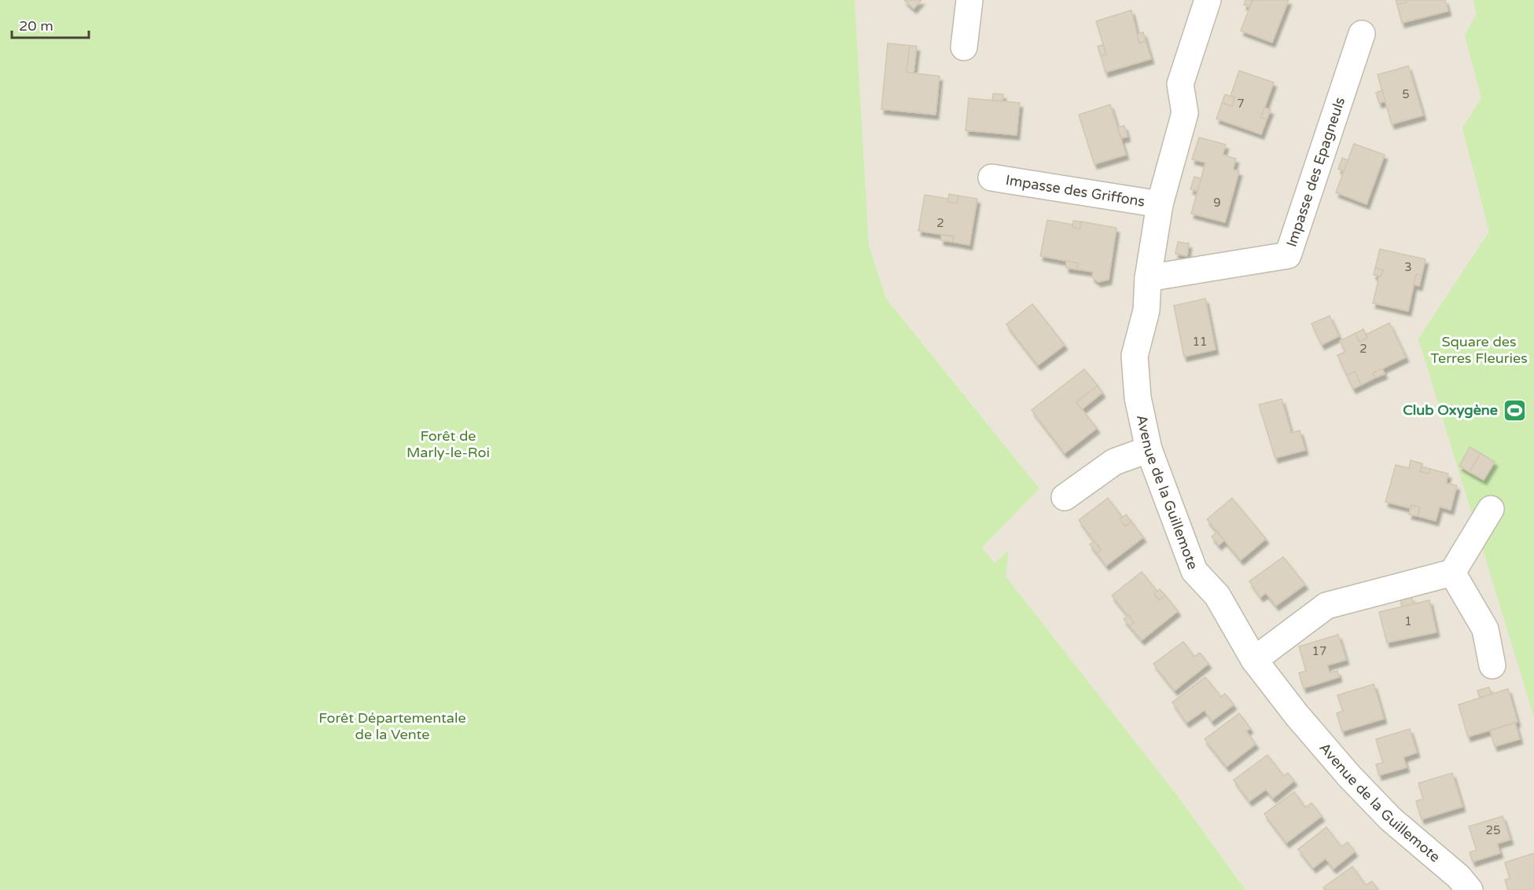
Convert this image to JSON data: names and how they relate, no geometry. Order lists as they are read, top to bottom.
{
  "streets": {
    "street": ["Impasse des Epagneuls", "Impasse des Griffons", "Avenue de la Guillemote"]
  },
  "crossings": [
    ["Impasse des Epagneuls", "Avenue de la Guillemote"],
    ["Impasse des Griffons", "Avenue de la Guillemote"]
  ],
  "parks": ["Square des Terres Fleuries", "Forêt de Marly-le-Roi", "Forêt Départementale de la Vente"],
  "places": {
    "sports": ["Club Oxygène"]
  },
  "house_numbers": [
    "5",
    "7",
    "9",
    "2",
    "3",
    "11",
    "2",
    "1",
    "17",
    "25"
  ],
  "scale_bar": "20 m"
}
